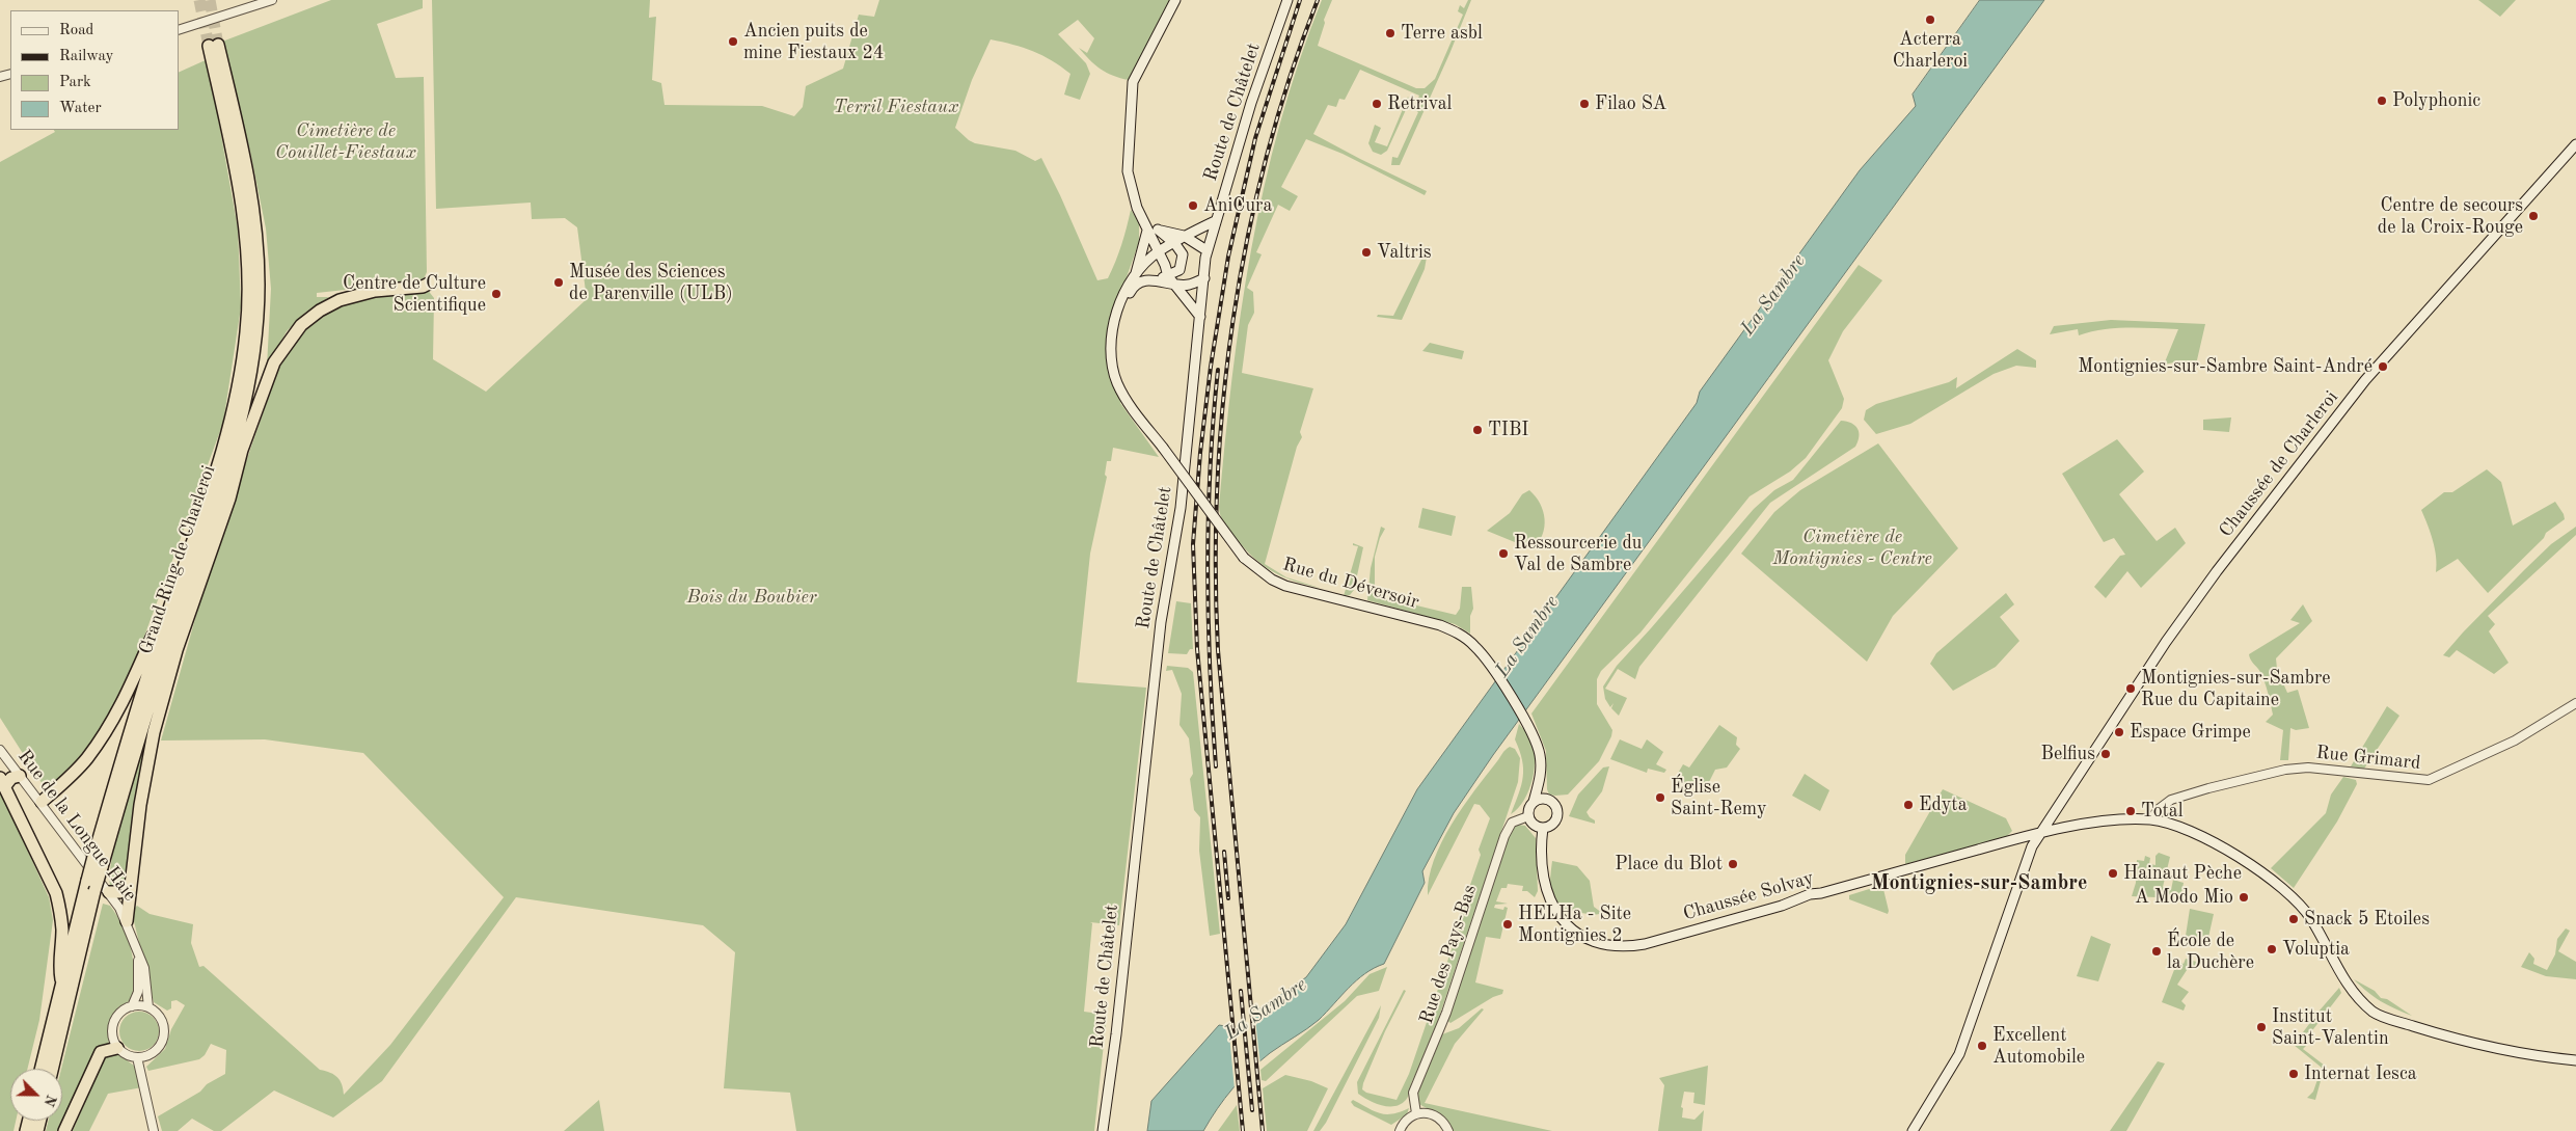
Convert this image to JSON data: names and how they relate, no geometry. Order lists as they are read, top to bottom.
{
  "streets": {
    "highway": ["Grand Ring de Charleroi"],
    "main road": [
      "Route de Châtelet",
      "Chaussée de Charleroi",
      "Rue du Déversoir",
      "Chaussée Solvay"
    ],
    "street": ["Rue Grimard", "Rue de la Longue Haie", "Rue des Pays-Bas"]
  },
  "crossings": [
    ["Route de Châtelet", "Rue du Déversoir"],
    ["Chaussée de Charleroi", "Chaussée Solvay"],
    ["Rue du Déversoir", "Chaussée Solvay"],
    ["Rue du Déversoir", "Rue des Pays-Bas"],
    ["Rue Grimard", "Chaussée Solvay"],
    ["Chaussée Solvay", "Rue des Pays-Bas"]
  ],
  "districts": ["Montignies-sur-Sambre"],
  "water": ["La Sambre"],
  "parks": [
    "Terril Fiestaux",
    "Cimetière de Couillet-Fiestaux",
    "Cimetière de Montignies - Centre",
    "Bois du Boubier"
  ],
  "places": [
    "Acterra Charleroi",
    "Terre asbl",
    "Ancien puits de mine Fiestaux 24",
    "Polyphonic",
    "Retrival",
    "Filao SA",
    "AniCura",
    "Centre de secours de la Croix-Rouge",
    "Valtris",
    "Musée des Sciences de Parenville (ULB)",
    "Centre de Culture Scientifique",
    "Montignies-sur-Sambre Saint-André",
    "TIBI",
    "Ressourcerie du Val de Sambre",
    "Montignies-sur-Sambre Rue du Capitaine",
    "Espace Grimpe",
    "Belfius",
    "Église Saint-Remy",
    "Edyta",
    "Total",
    "Place du Blot",
    "Hainaut Pèche",
    "A Modo Mio",
    "Snack 5 Etoiles",
    "HELHa - Site Montignies 2",
    "Voluptia",
    "École de la Duchère",
    "Institut Saint-Valentin",
    "Excellent Automobile",
    "Internat Iesca"
  ],
  "legend": [
    "Road",
    "Railway",
    "Park",
    "Water"
  ],
  "north": "bottom right"
}
